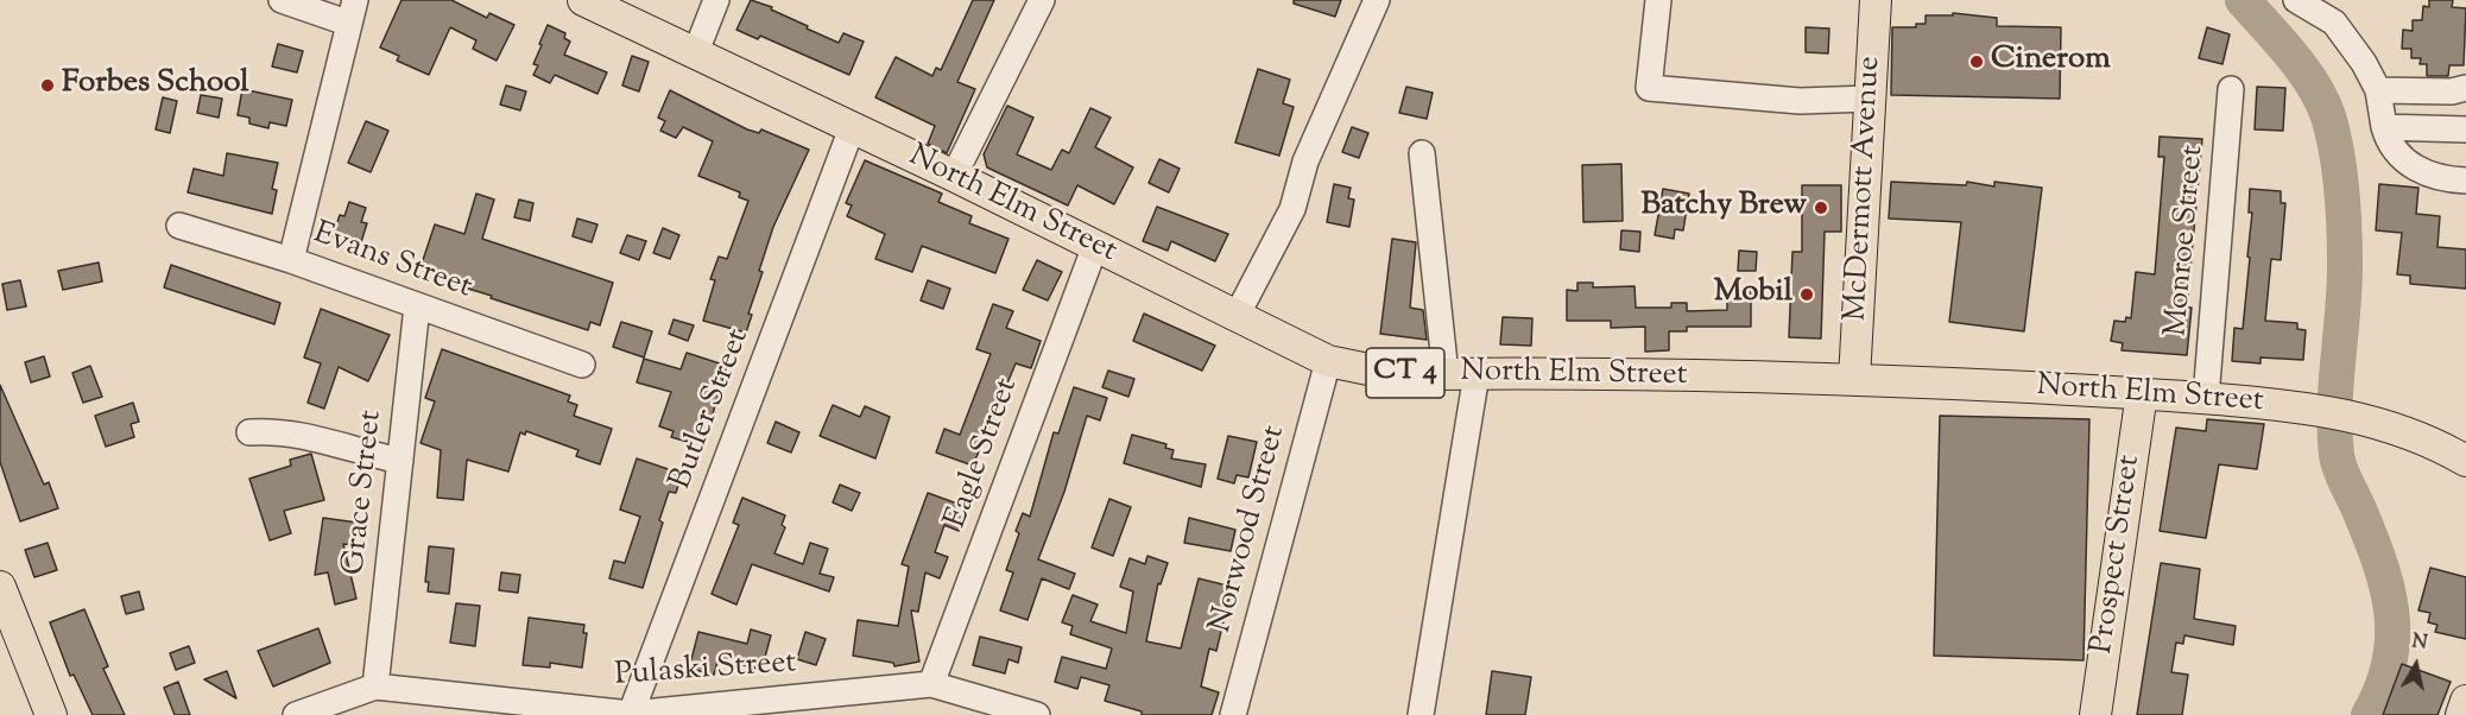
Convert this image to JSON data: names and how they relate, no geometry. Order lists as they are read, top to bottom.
{
  "streets": {
    "main road": [
      "McDermott Avenue",
      "North Elm Street",
      "CT 4",
      "Prospect Street"
    ],
    "street": [
      "Monroe Street",
      "Evans Street",
      "Butler Street",
      "Eagle Street",
      "Grace Street",
      "Norwood Street",
      "Pulaski Street"
    ]
  },
  "crossings": [
    ["McDermott Avenue", "North Elm Street"],
    ["North Elm Street", "Monroe Street"],
    ["North Elm Street", "Butler Street"],
    ["North Elm Street", "Eagle Street"],
    ["North Elm Street", "Norwood Street"],
    ["North Elm Street", "Prospect Street"],
    ["Evans Street", "Grace Street"],
    ["Butler Street", "Pulaski Street"],
    ["Eagle Street", "Pulaski Street"],
    ["Grace Street", "Pulaski Street"]
  ],
  "places": [
    "Cinerom",
    "Forbes School",
    "Batchy Brew",
    "Mobil"
  ],
  "north": "top"
}
